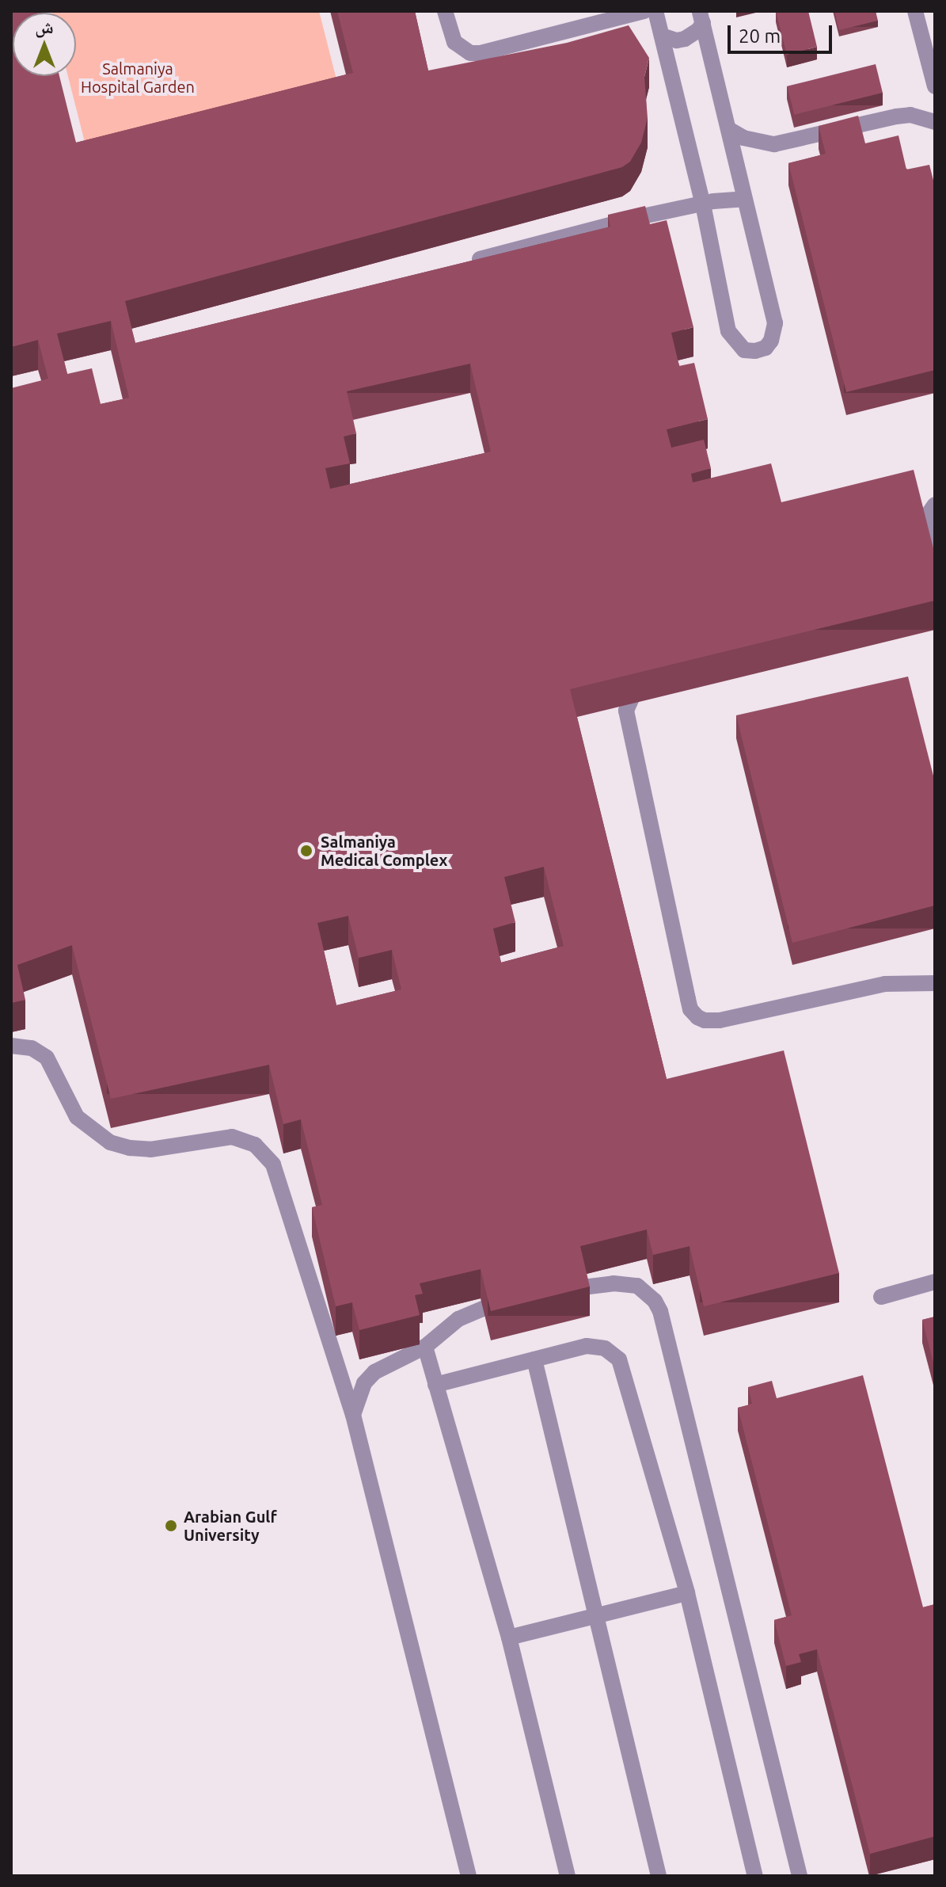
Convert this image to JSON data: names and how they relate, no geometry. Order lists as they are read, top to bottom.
{
  "parks": ["Salmaniya Hospital Garden"],
  "places": ["Salmaniya Medical Complex", "Arabian Gulf University"],
  "scale_bar": "20 m",
  "north": "top"
}
